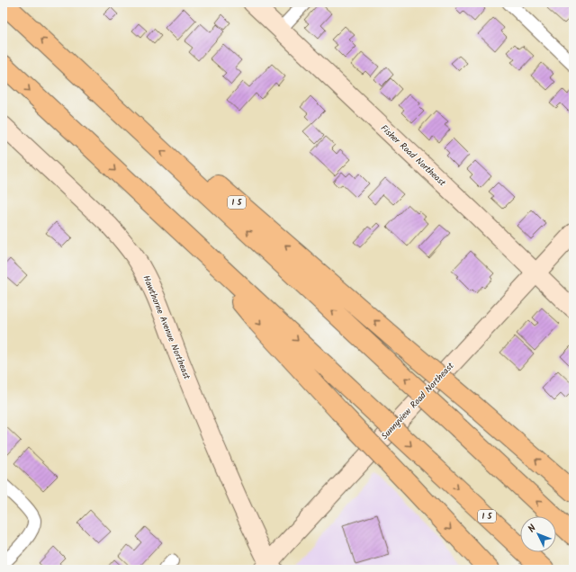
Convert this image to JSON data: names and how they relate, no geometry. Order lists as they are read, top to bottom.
{
  "streets": {
    "highway": ["I 5"],
    "main road": ["Fisher Road Northeast", "Hawthorne Avenue Northeast", "Sunnyview Road Northeast"]
  },
  "crossings": [
    ["Fisher Road Northeast", "Sunnyview Road Northeast"],
    ["Hawthorne Avenue Northeast", "Sunnyview Road Northeast"]
  ],
  "north": "top left"
}
